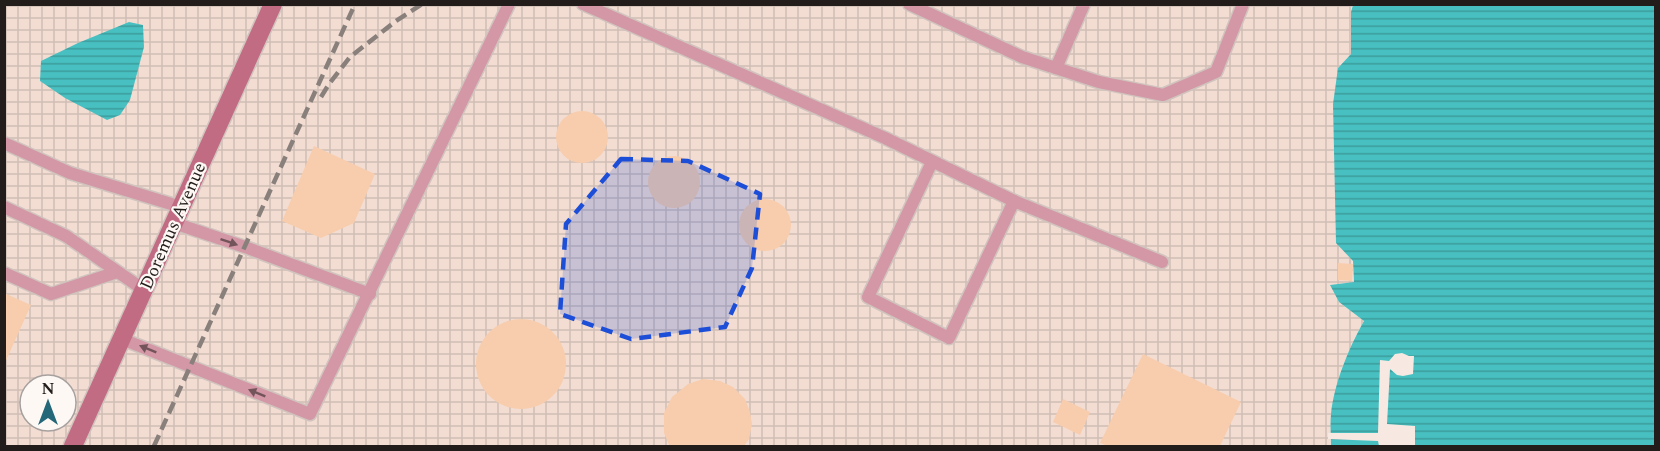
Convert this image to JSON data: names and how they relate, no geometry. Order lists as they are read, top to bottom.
{
  "streets": {
    "main road": ["Doremus Avenue"]
  },
  "north": "top"
}
